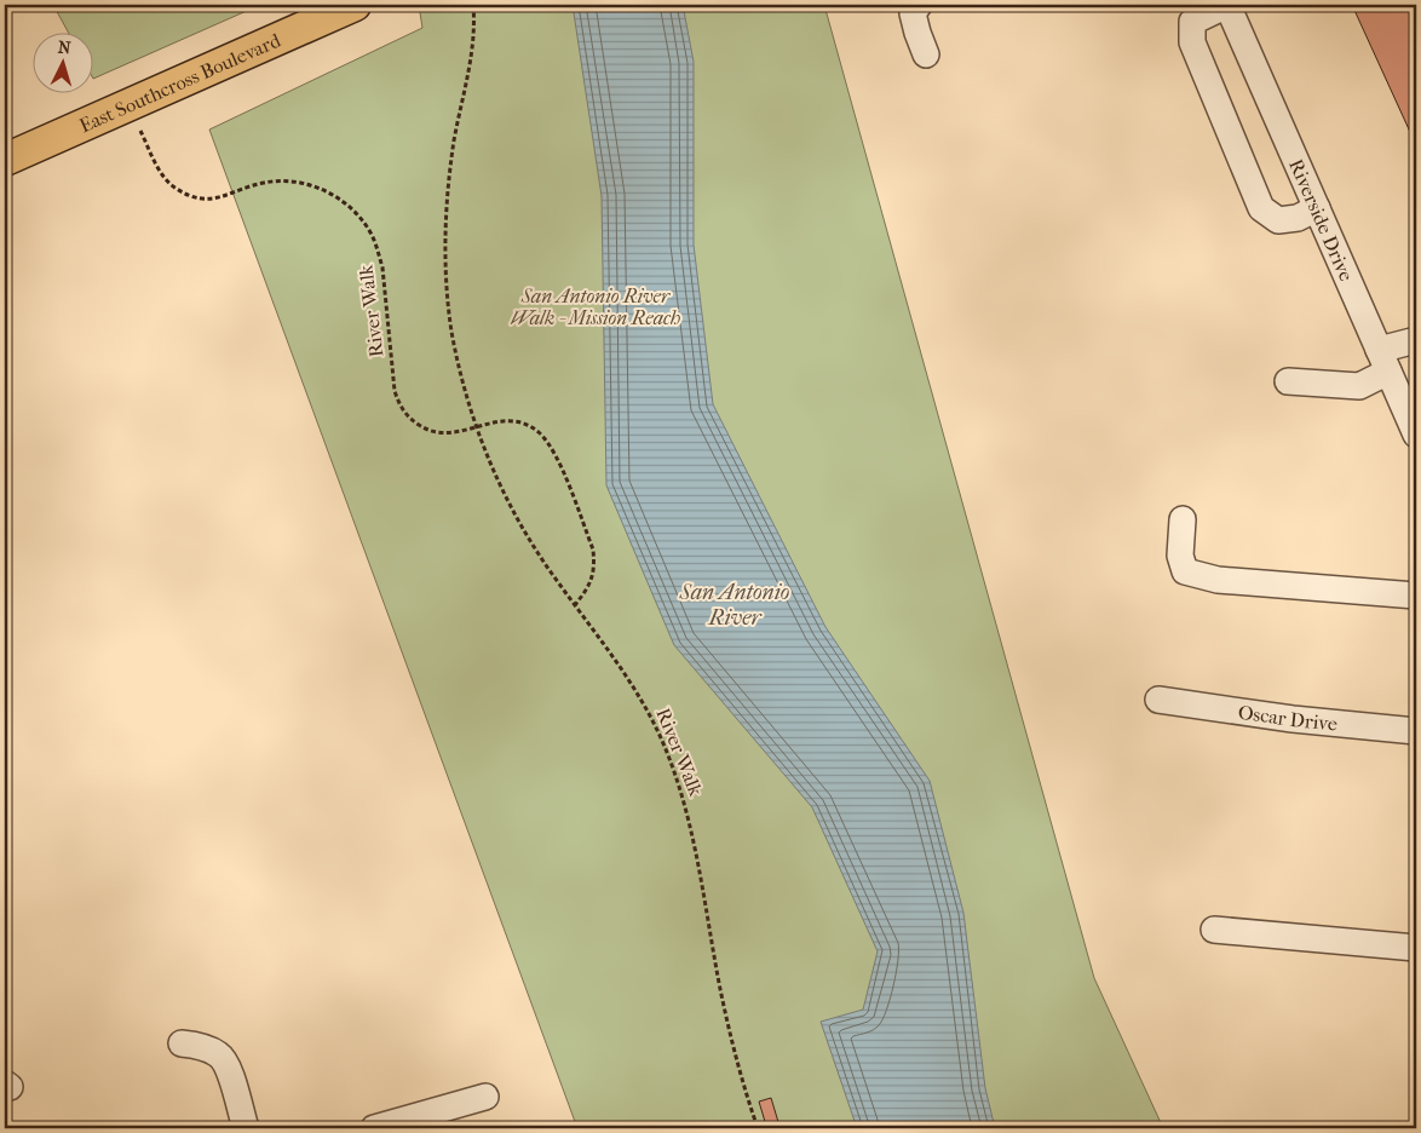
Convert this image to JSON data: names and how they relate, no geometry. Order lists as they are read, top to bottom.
{
  "streets": {
    "main road": ["East Southcross Boulevard"],
    "street": ["Riverside Drive", "Oscar Drive"],
    "path": ["River Walk"]
  },
  "water": ["San Antonio River"],
  "parks": ["San Antonio River Walk - Mission Reach"],
  "north": "top"
}
